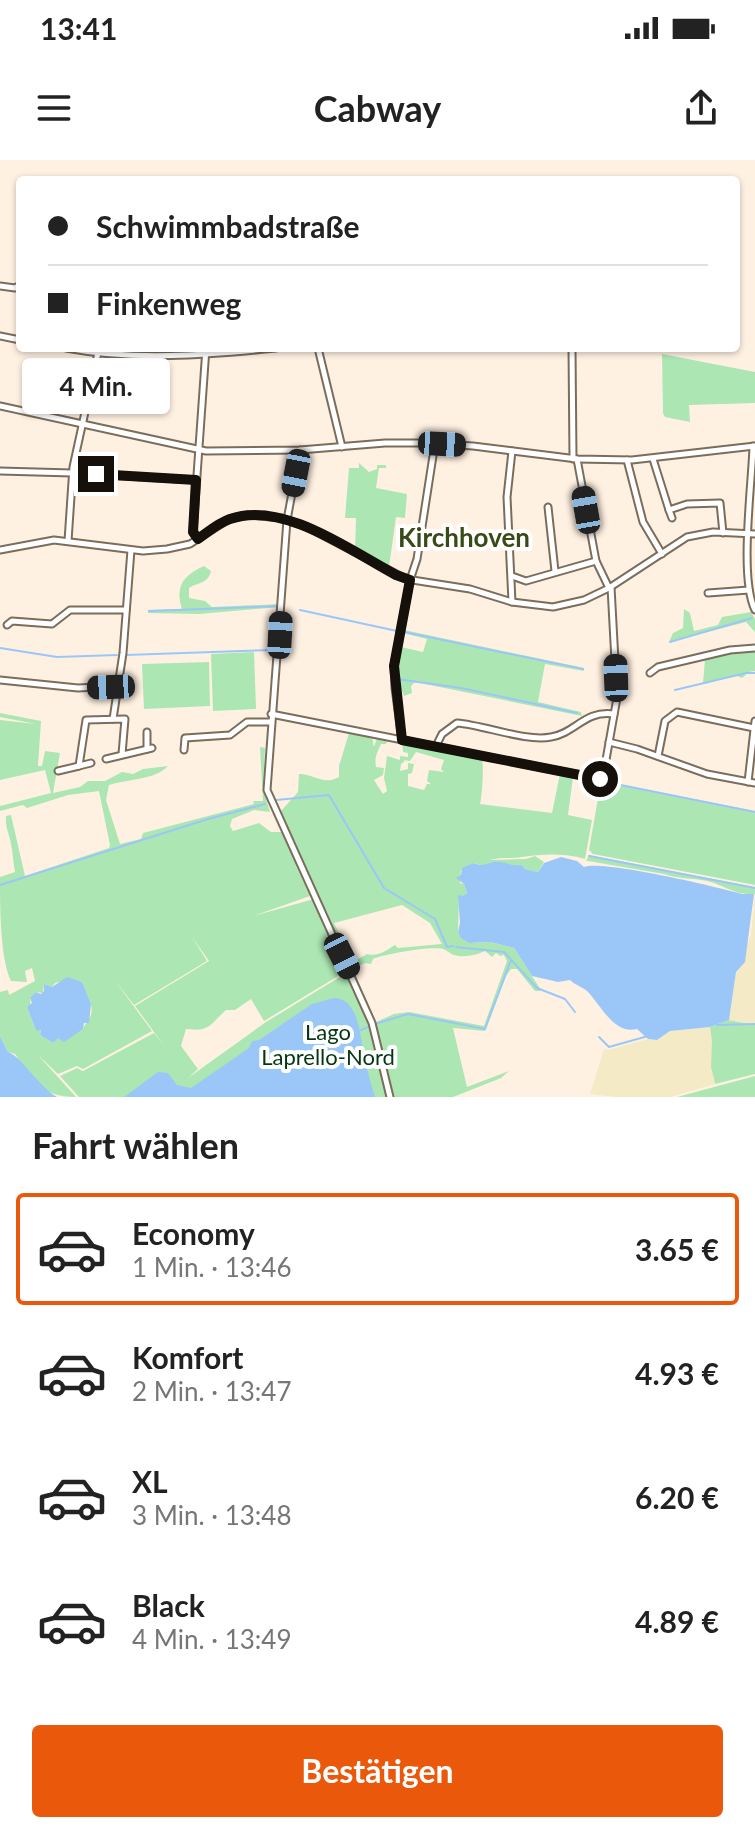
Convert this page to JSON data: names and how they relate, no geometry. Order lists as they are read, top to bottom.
{
  "districts": ["Kirchhoven"],
  "parks": ["Lago Laprello-Nord"],
  "page": {
    "status": "13:41",
    "header": "Cabway",
    "banner": ["Schwimmbadstraße", "Finkenweg"],
    "bubble": "4 Min.",
    "heading": "Fahrt wählen",
    "list": [
      {
        "name": "Economy",
        "note": "1 Min. · 13:46",
        "value": "3.65 €"
      },
      {
        "name": "Komfort",
        "note": "2 Min. · 13:47",
        "value": "4.93 €"
      },
      {
        "name": "XL",
        "note": "3 Min. · 13:48",
        "value": "6.20 €"
      },
      {
        "name": "Black",
        "note": "4 Min. · 13:49",
        "value": "4.89 €"
      }
    ],
    "buttons": "Bestätigen"
  }
}
